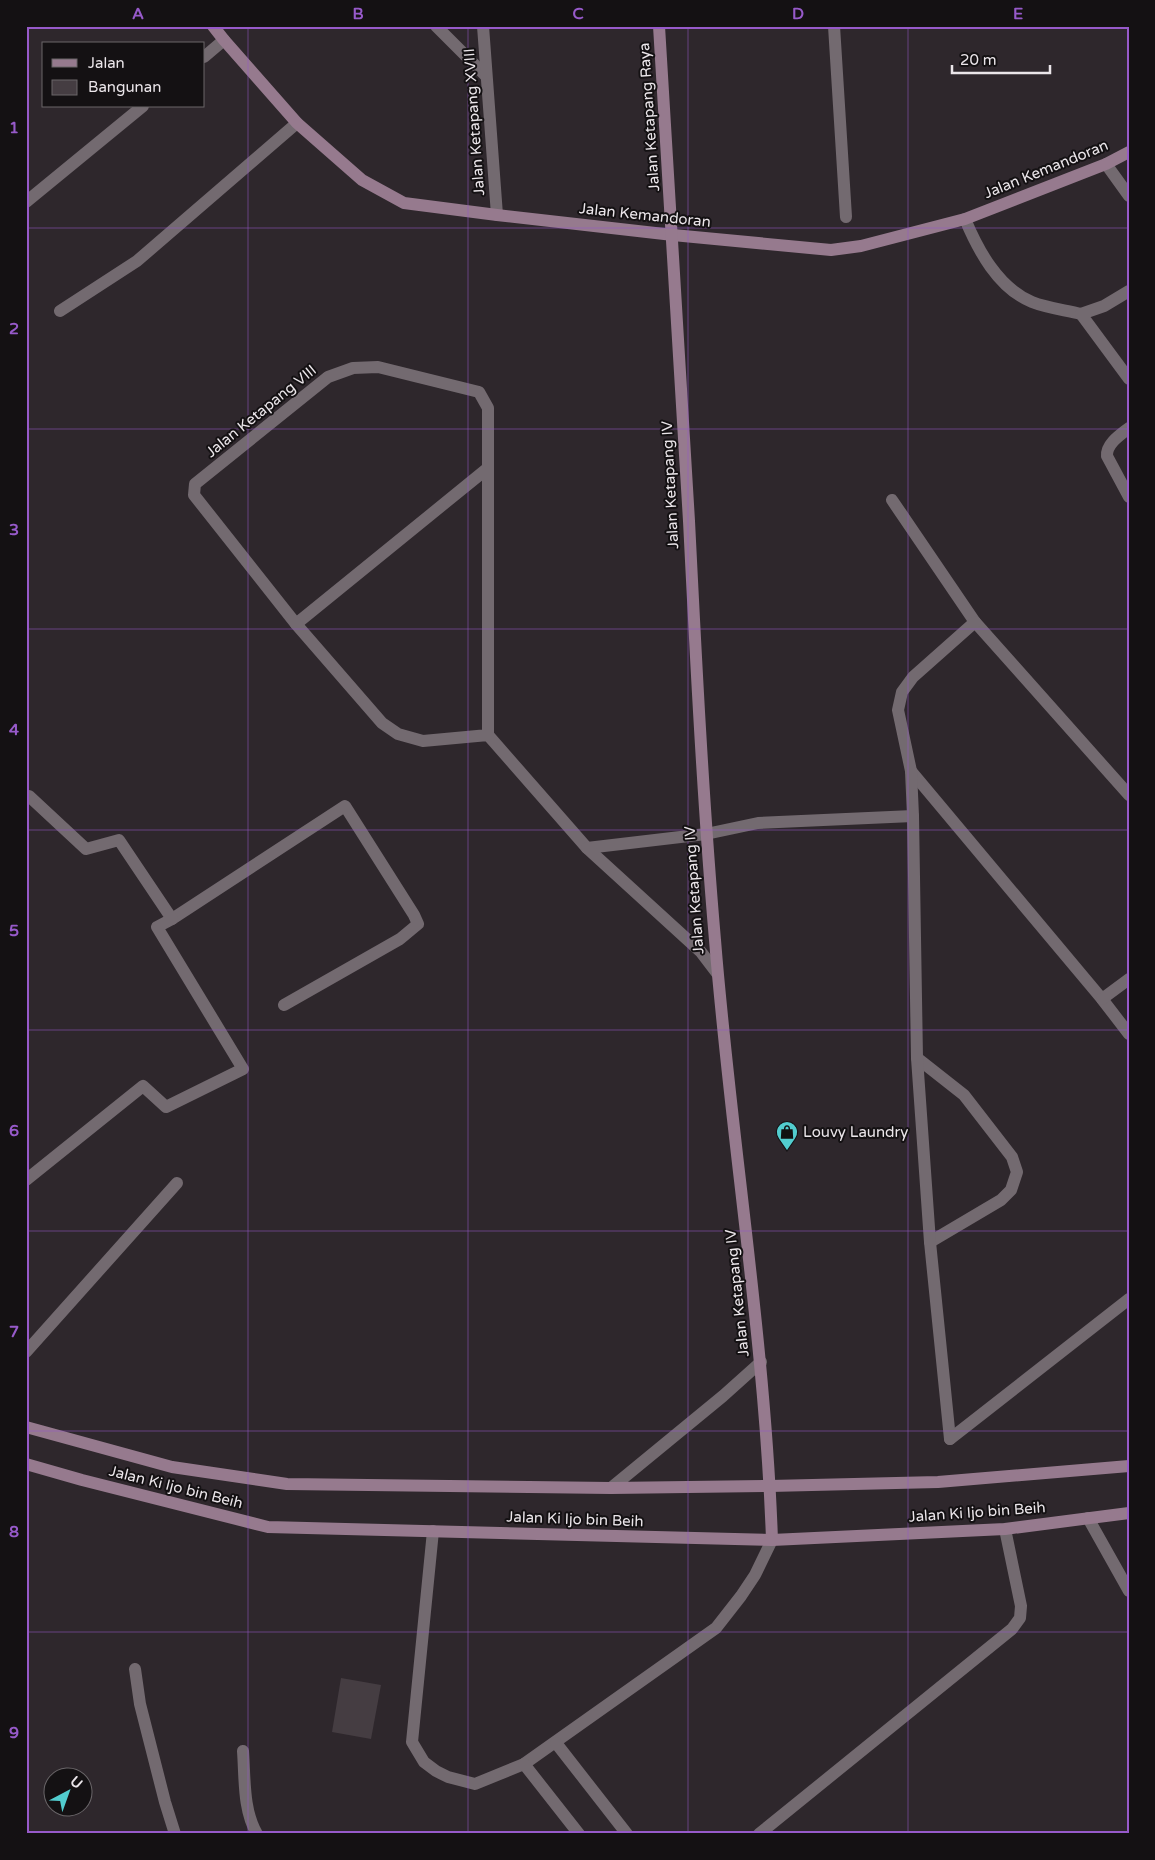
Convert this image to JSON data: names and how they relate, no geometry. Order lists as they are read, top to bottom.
{
  "streets": {
    "street": [
      "Jalan Ketapang Raya",
      "Jalan Ketapang XVIII",
      "Jalan Kemandoran",
      "Jalan Ketapang VIII",
      "Jalan Ketapang IV",
      "Jalan Ki Ijo bin Beih"
    ]
  },
  "crossings": [
    ["Jalan Ketapang Raya", "Jalan Kemandoran"],
    ["Jalan Ketapang Raya", "Jalan Ketapang IV"],
    ["Jalan Ketapang XVIII", "Jalan Kemandoran"],
    ["Jalan Kemandoran", "Jalan Ketapang IV"],
    ["Jalan Ketapang IV", "Jalan Ki Ijo bin Beih"]
  ],
  "places": {
    "shop": ["Louvy Laundry"]
  },
  "legend": ["Jalan", "Bangunan"],
  "scale_bar": "20 m",
  "north": "top right",
  "grid": {
    "columns": [
      "A",
      "B",
      "C",
      "D",
      "E"
    ],
    "rows": [
      "1",
      "2",
      "3",
      "4",
      "5",
      "6",
      "7",
      "8",
      "9"
    ]
  }
}
